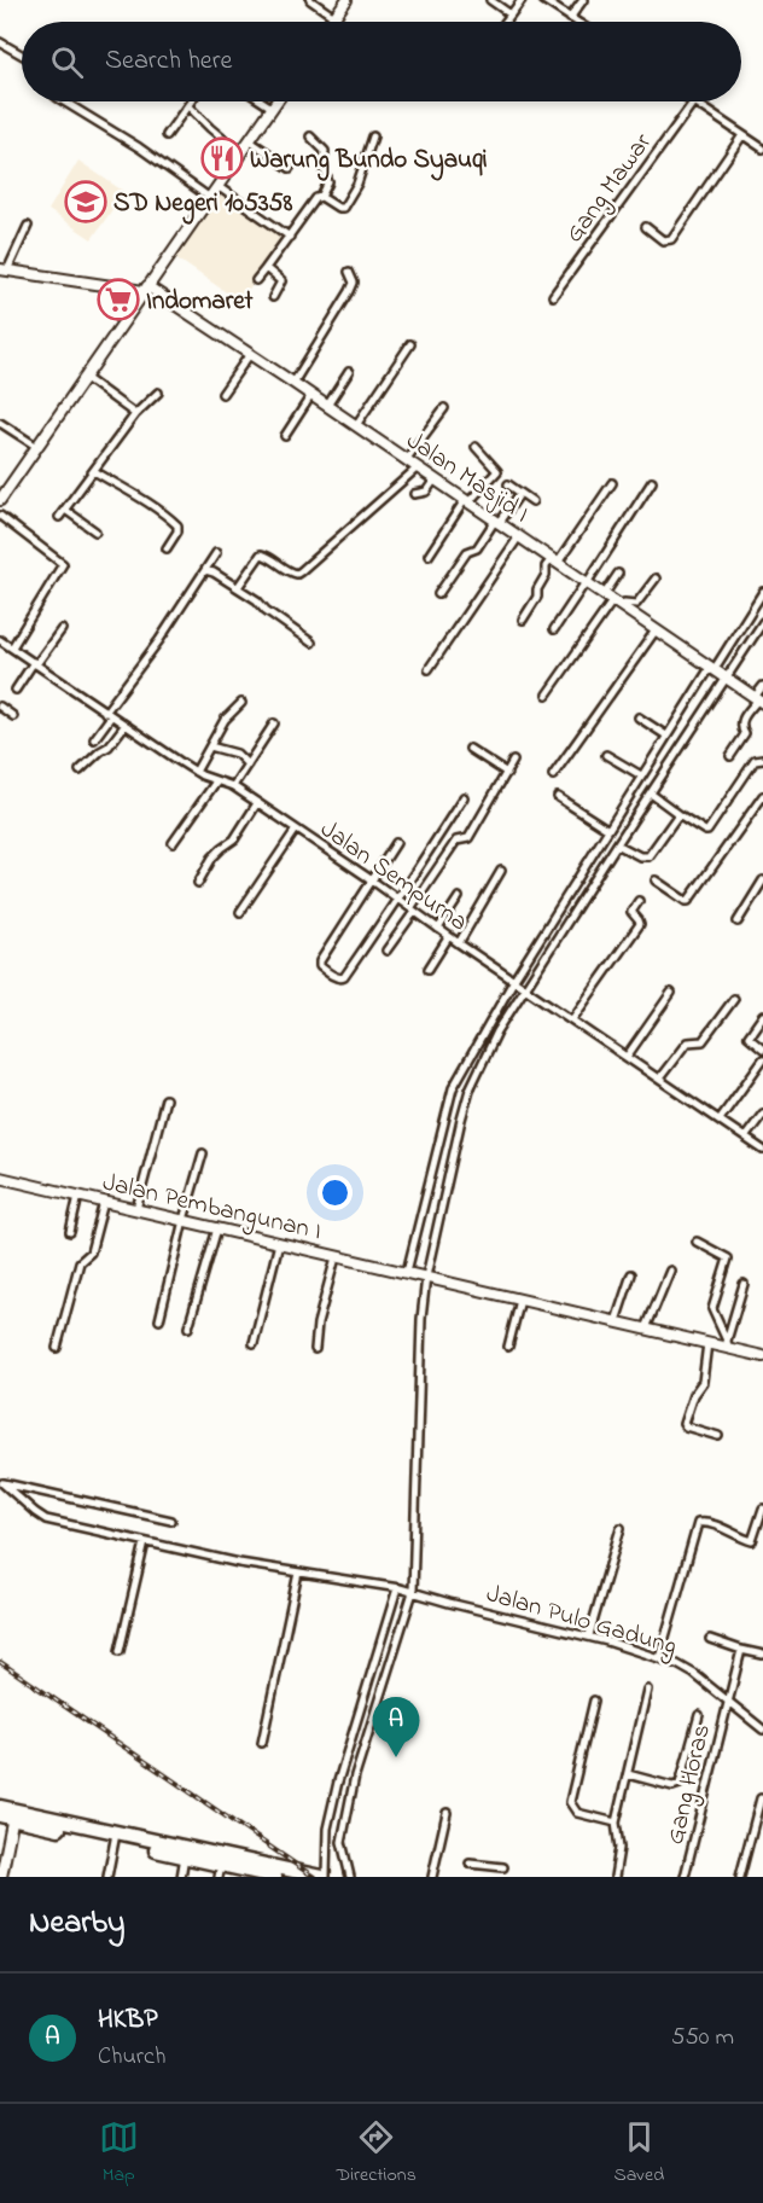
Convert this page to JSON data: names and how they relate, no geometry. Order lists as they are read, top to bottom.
{
  "streets": {
    "main road": ["Jalan Masjid I", "Jalan Pembangunan I"],
    "street": [
      "Gang Mawar",
      "Jalan Sempurna",
      "Jalan Pulo Gadung",
      "Gang Horas"
    ]
  },
  "crossings": [
    ["Jalan Pulo Gadung", "Gang Horas"]
  ],
  "places": {
    "restaurant": ["Warung Bundo Syauqi"],
    "school or university": ["SD Negeri 105358"],
    "supermarket": ["Indomaret"]
  },
  "page": {
    "search": "Search here",
    "pins": "A",
    "heading": "Nearby",
    "list": [
      {
        "mark": "A",
        "name": "HKBP",
        "note": "Church",
        "value": "550 m"
      }
    ],
    "nav": ["Map", "Directions", "Saved"]
  }
}
